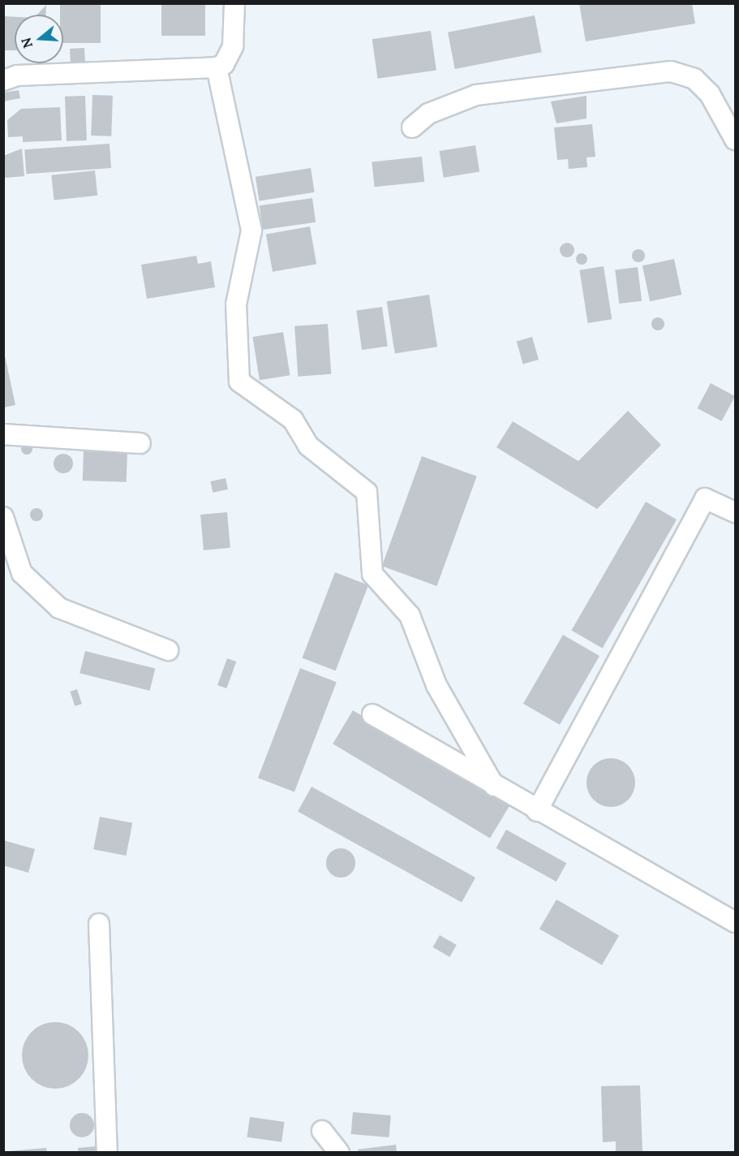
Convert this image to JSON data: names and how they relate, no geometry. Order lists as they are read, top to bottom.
{
  "north": "left"
}
